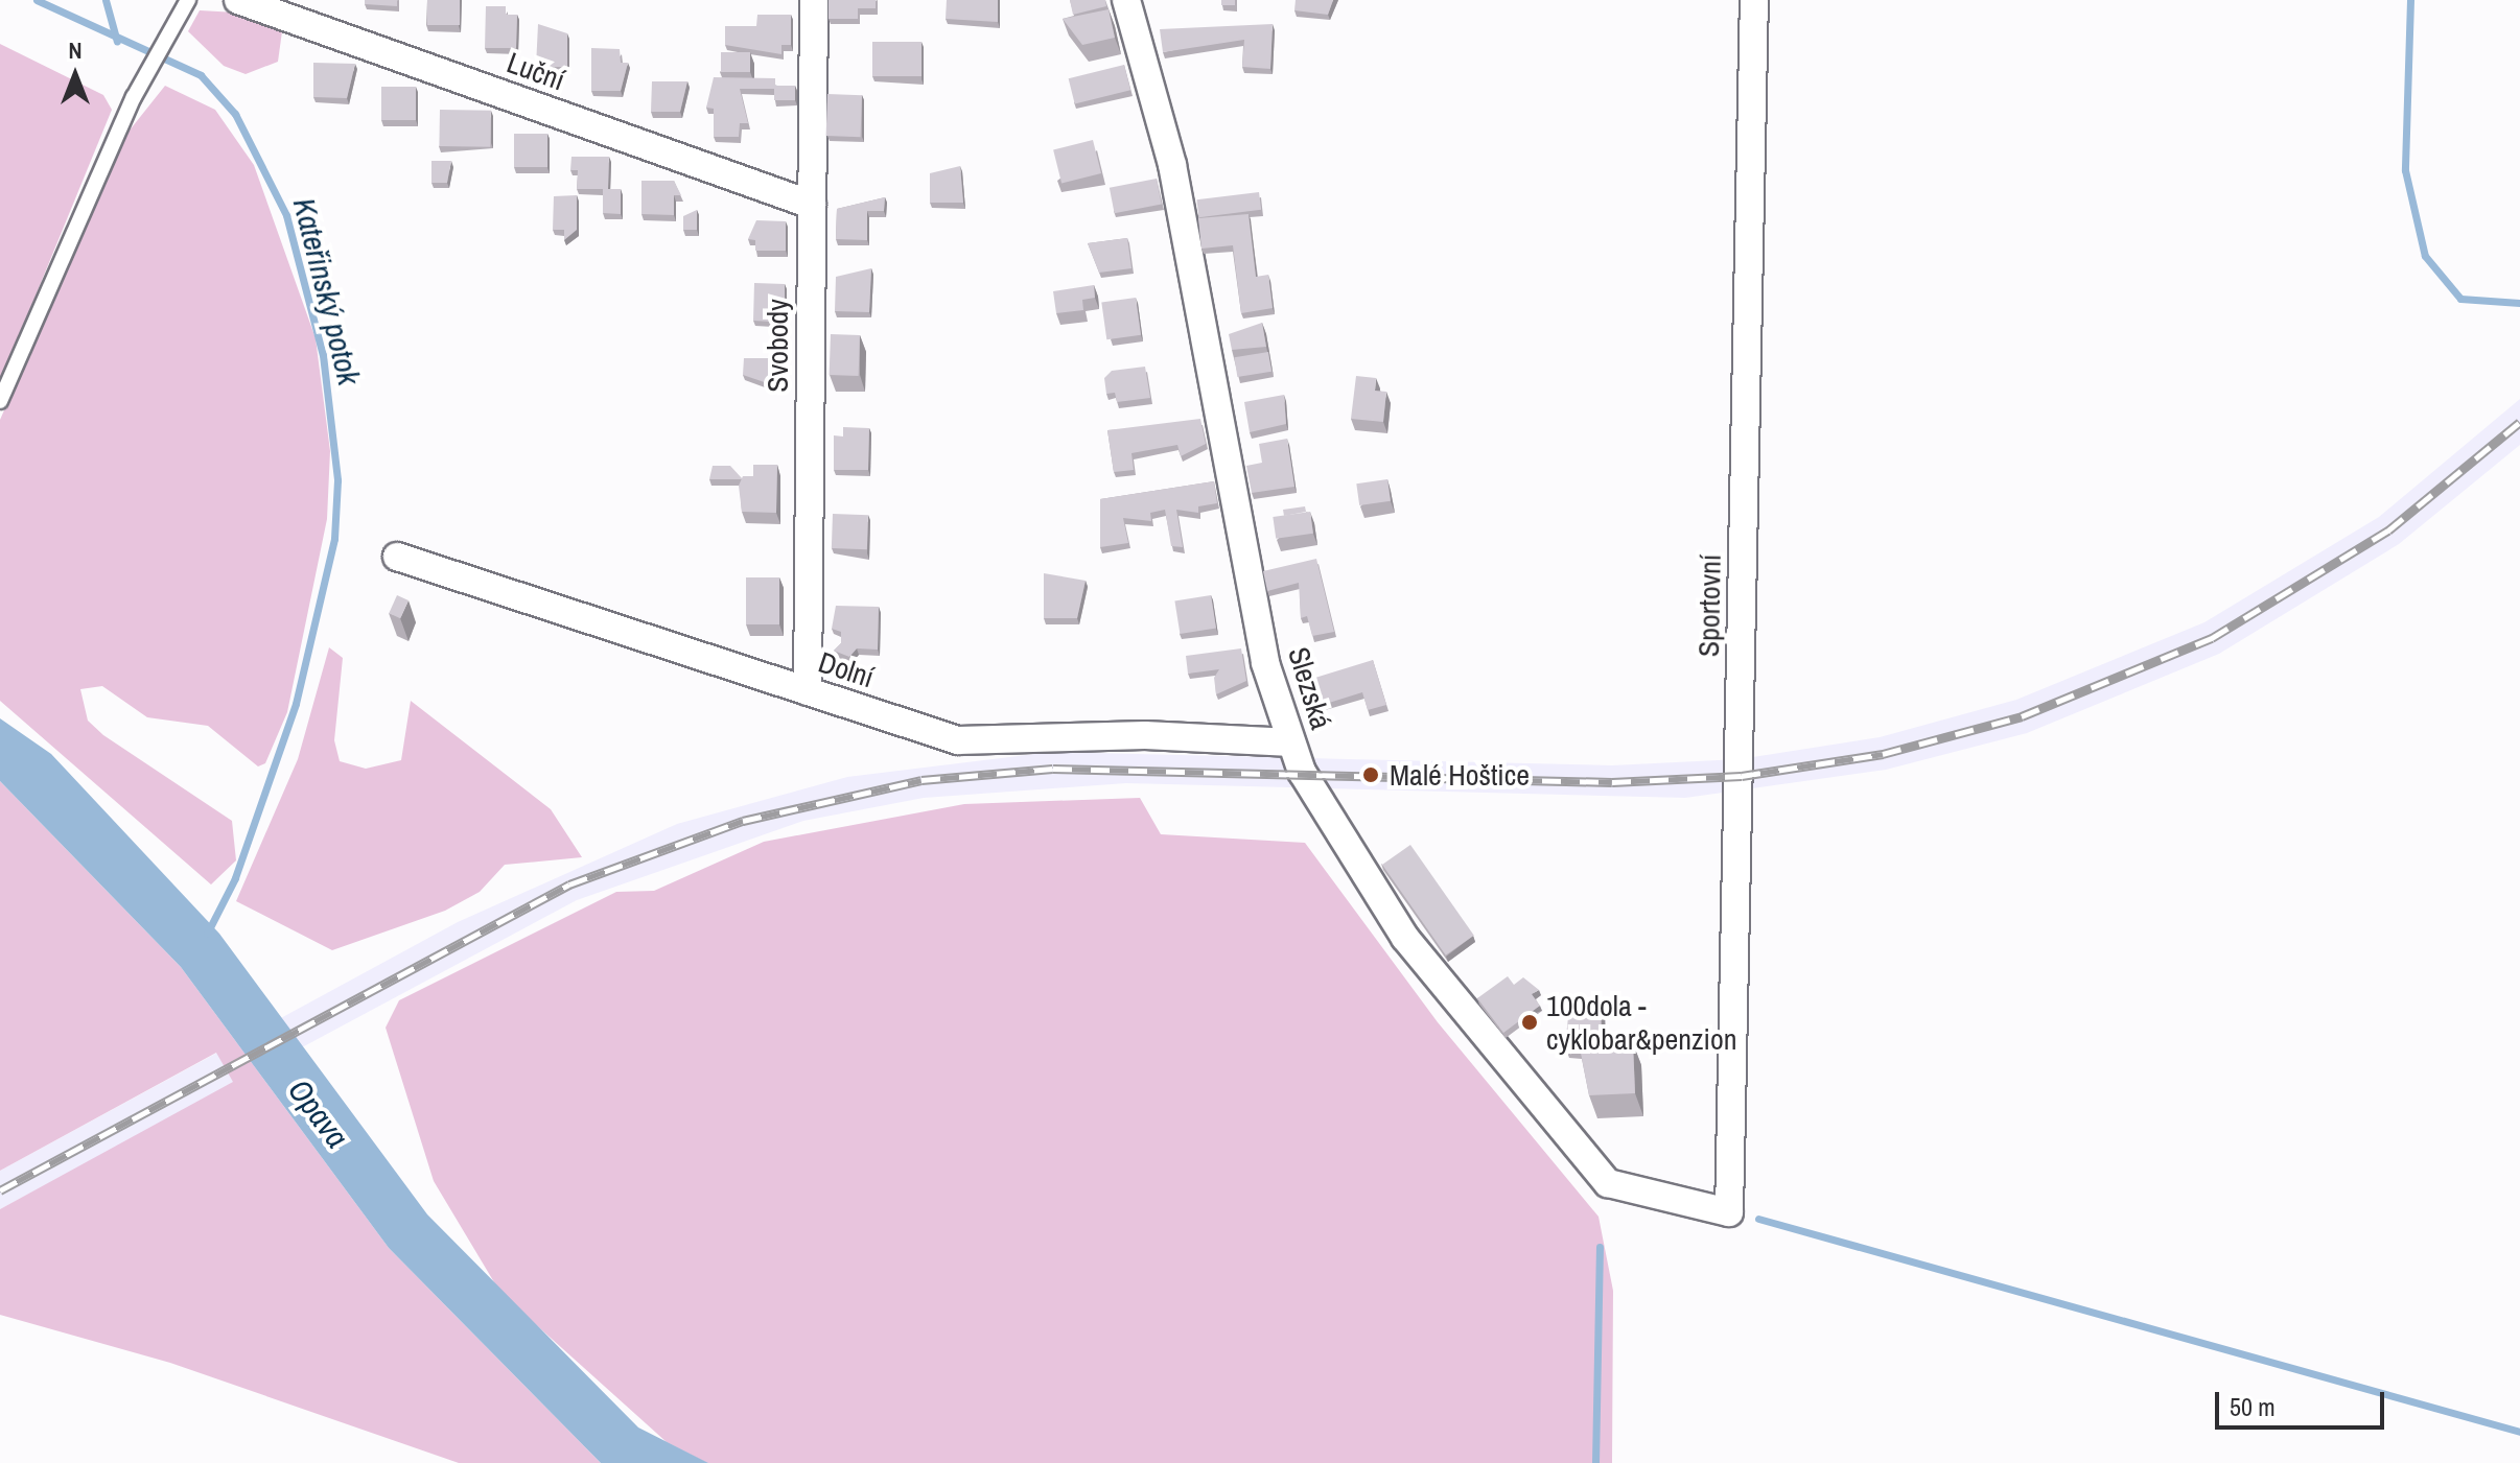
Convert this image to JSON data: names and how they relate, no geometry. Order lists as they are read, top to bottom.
{
  "streets": {
    "street": [
      "Luční",
      "Svobody",
      "Sportovní",
      "Dolní",
      "Slezská"
    ]
  },
  "crossings": [
    ["Luční", "Svobody"],
    ["Svobody", "Dolní"],
    ["Sportovní", "Slezská"],
    ["Dolní", "Slezská"]
  ],
  "water": ["Kateřinský potok", "Opava"],
  "places": ["Malé Hoštice", "100dola - cyklobar&penzion"],
  "scale_bar": "50 m",
  "north": "top"
}
